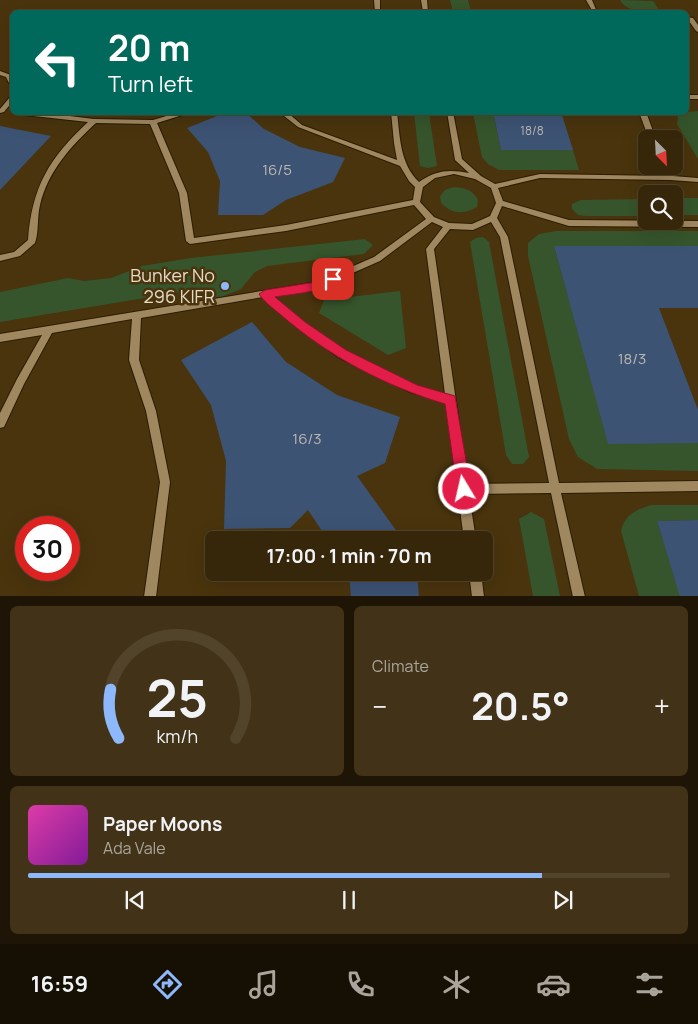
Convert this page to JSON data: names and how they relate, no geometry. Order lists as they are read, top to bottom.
{
  "places": ["Bunker No 296 KIFR"],
  "house_numbers": [
    "18/8",
    "16/5",
    "18/3",
    "16/3"
  ],
  "north": "bottom right",
  "page": {
    "turn": ["20 m", "Turn left"],
    "limit": "30",
    "trip": "17:00 · 1 min · 70 m",
    "tile": "Climate",
    "heat": ["−", "20.5°", "+"],
    "song": ["Paper Moons", "Ada Vale"],
    "tabs": "16:59",
    "gauge": ["25", "km/h"]
  }
}
